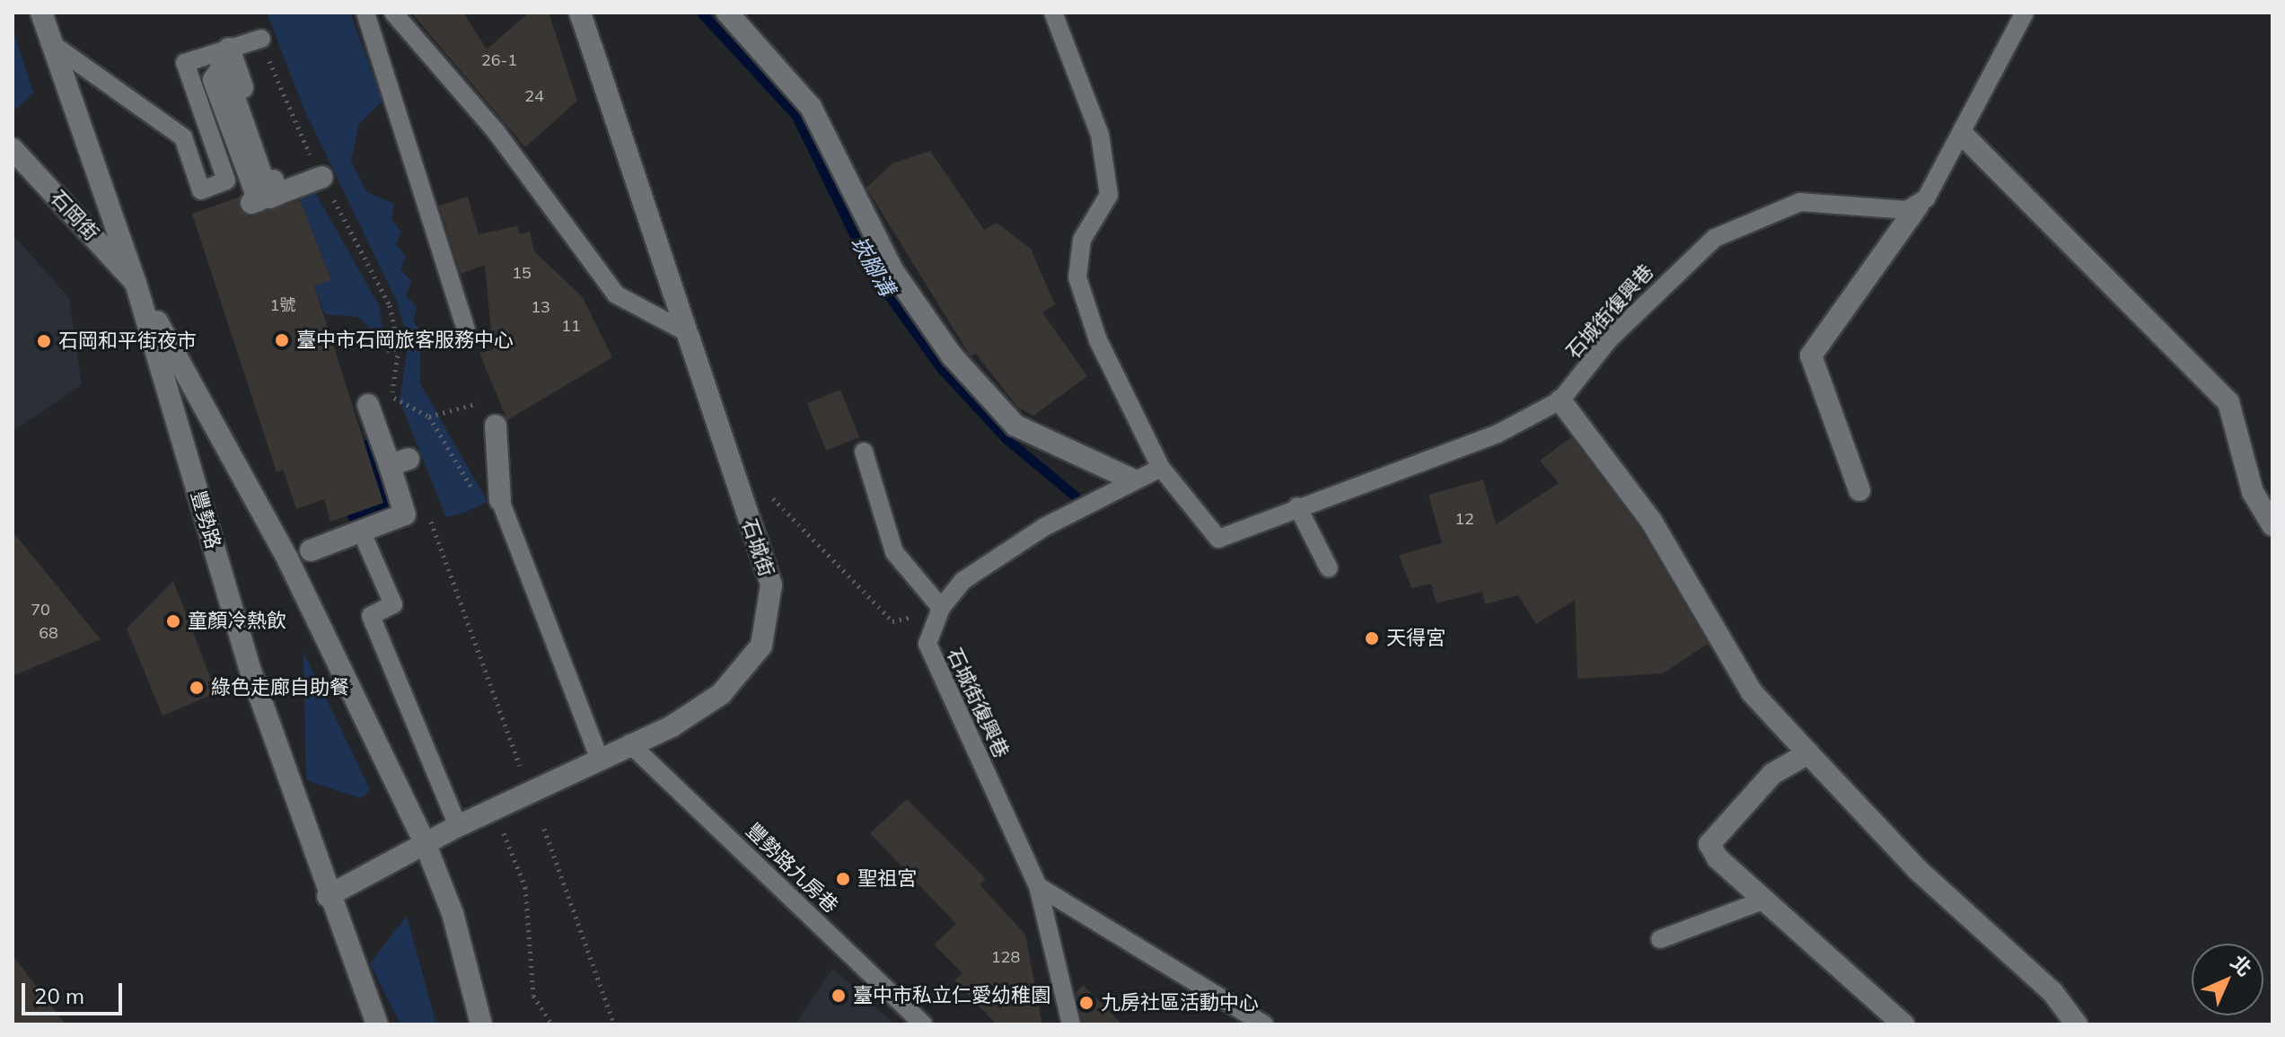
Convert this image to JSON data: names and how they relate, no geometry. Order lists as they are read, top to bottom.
{
  "streets": {
    "street": ["石岡街", "豐勢路", "石城街"],
    "lane": ["石城街復興巷", "豐勢路九房巷"]
  },
  "crossings": [
    ["石岡街", "豐勢路"],
    ["豐勢路", "石城街"],
    ["石城街", "豐勢路九房巷"]
  ],
  "water": ["崁腳溝"],
  "places": [
    "臺中市石岡旅客服務中心",
    "石岡和平街夜市",
    "童顏冷熱飲",
    "天得宮",
    "綠色走廊自助餐",
    "聖祖宮",
    "臺中市私立仁愛幼稚園",
    "九房社區活動中心"
  ],
  "house_numbers": [
    "26-1",
    "24",
    "15",
    "1號",
    "13",
    "11",
    "12",
    "70",
    "68",
    "128"
  ],
  "scale_bar": "20 m",
  "north": "top right"
}
